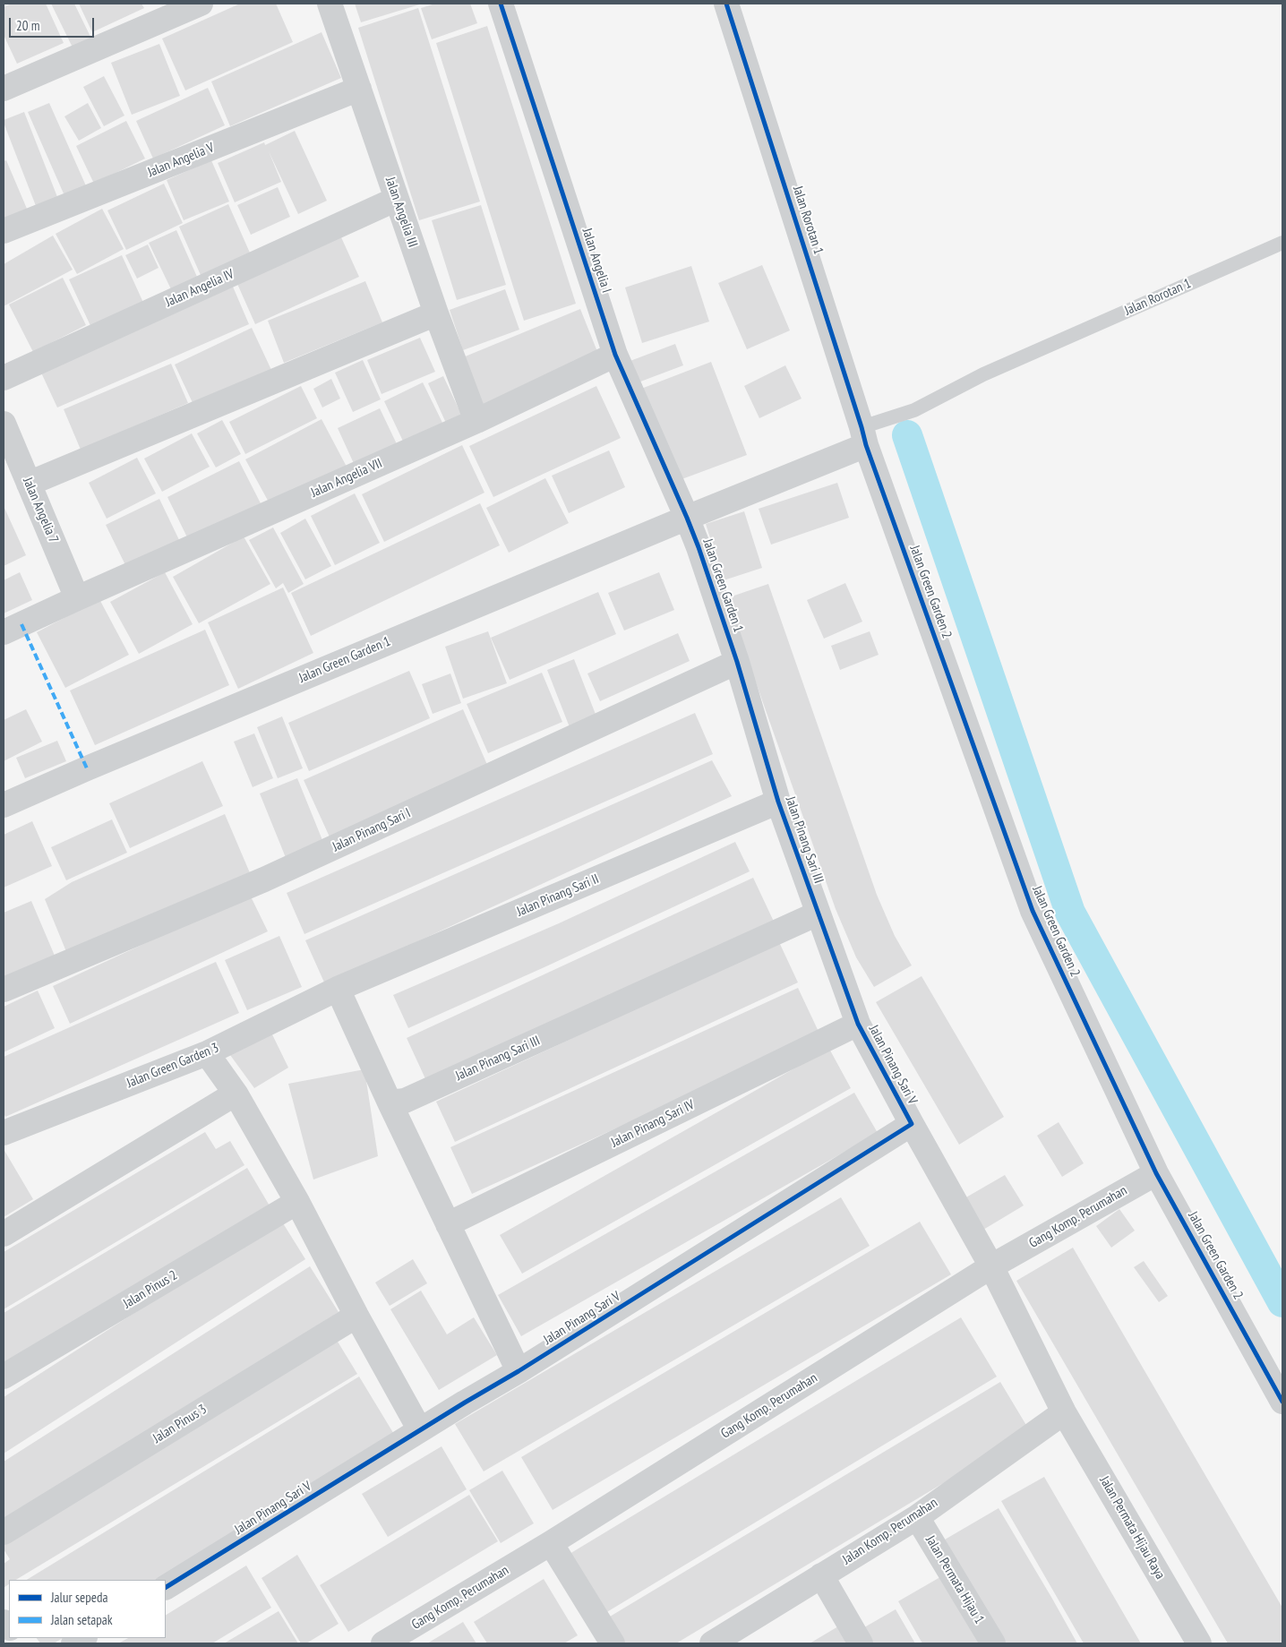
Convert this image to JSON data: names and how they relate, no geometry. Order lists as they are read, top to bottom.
{
  "streets": {
    "street": [
      "Jalan Angelia V",
      "Jalan Angelia III",
      "Jalan Rorotan 1",
      "Jalan Angelia I",
      "Jalan Angelia IV",
      "Jalan Angelia VII",
      "Jalan Angelia 7",
      "Jalan Green Garden 1",
      "Jalan Green Garden 2",
      "Jalan Pinang Sari I",
      "Jalan Pinang Sari III",
      "Jalan Pinang Sari II",
      "Jalan Pinang Sari V",
      "Jalan Green Garden 3",
      "Jalan Pinang Sari IV",
      "Gang Komp. Perumahan",
      "Jalan Pinus 2",
      "Jalan Pinus 3",
      "Jalan Permata Hijau Raya",
      "Jalan Komp. Perumahan",
      "Jalan Permata Hijau 1"
    ]
  },
  "crossings": [
    ["Jalan Angelia V", "Jalan Angelia III"],
    ["Jalan Angelia III", "Jalan Angelia IV"],
    ["Jalan Angelia III", "Jalan Angelia VII"],
    ["Jalan Rorotan 1", "Jalan Green Garden 1"],
    ["Jalan Rorotan 1", "Jalan Green Garden 2"],
    ["Jalan Angelia I", "Jalan Angelia VII"],
    ["Jalan Angelia I", "Jalan Green Garden 1"],
    ["Jalan Angelia VII", "Jalan Angelia 7"],
    ["Jalan Green Garden 1", "Jalan Green Garden 2"],
    ["Jalan Green Garden 1", "Jalan Pinang Sari I"],
    ["Jalan Green Garden 1", "Jalan Pinang Sari III"],
    ["Jalan Green Garden 2", "Gang Komp. Perumahan"],
    ["Jalan Pinang Sari I", "Jalan Pinang Sari III"],
    ["Jalan Pinang Sari III", "Jalan Pinang Sari II"],
    ["Jalan Pinang Sari III", "Jalan Pinang Sari V"],
    ["Jalan Pinang Sari III", "Jalan Pinang Sari IV"],
    ["Jalan Pinang Sari II", "Jalan Green Garden 3"],
    ["Jalan Pinang Sari V", "Jalan Pinang Sari IV"],
    ["Jalan Permata Hijau Raya", "Jalan Komp. Perumahan"],
    ["Jalan Komp. Perumahan", "Jalan Permata Hijau 1"]
  ],
  "legend": ["Jalur sepeda", "Jalan setapak"],
  "scale_bar": "20 m"
}
